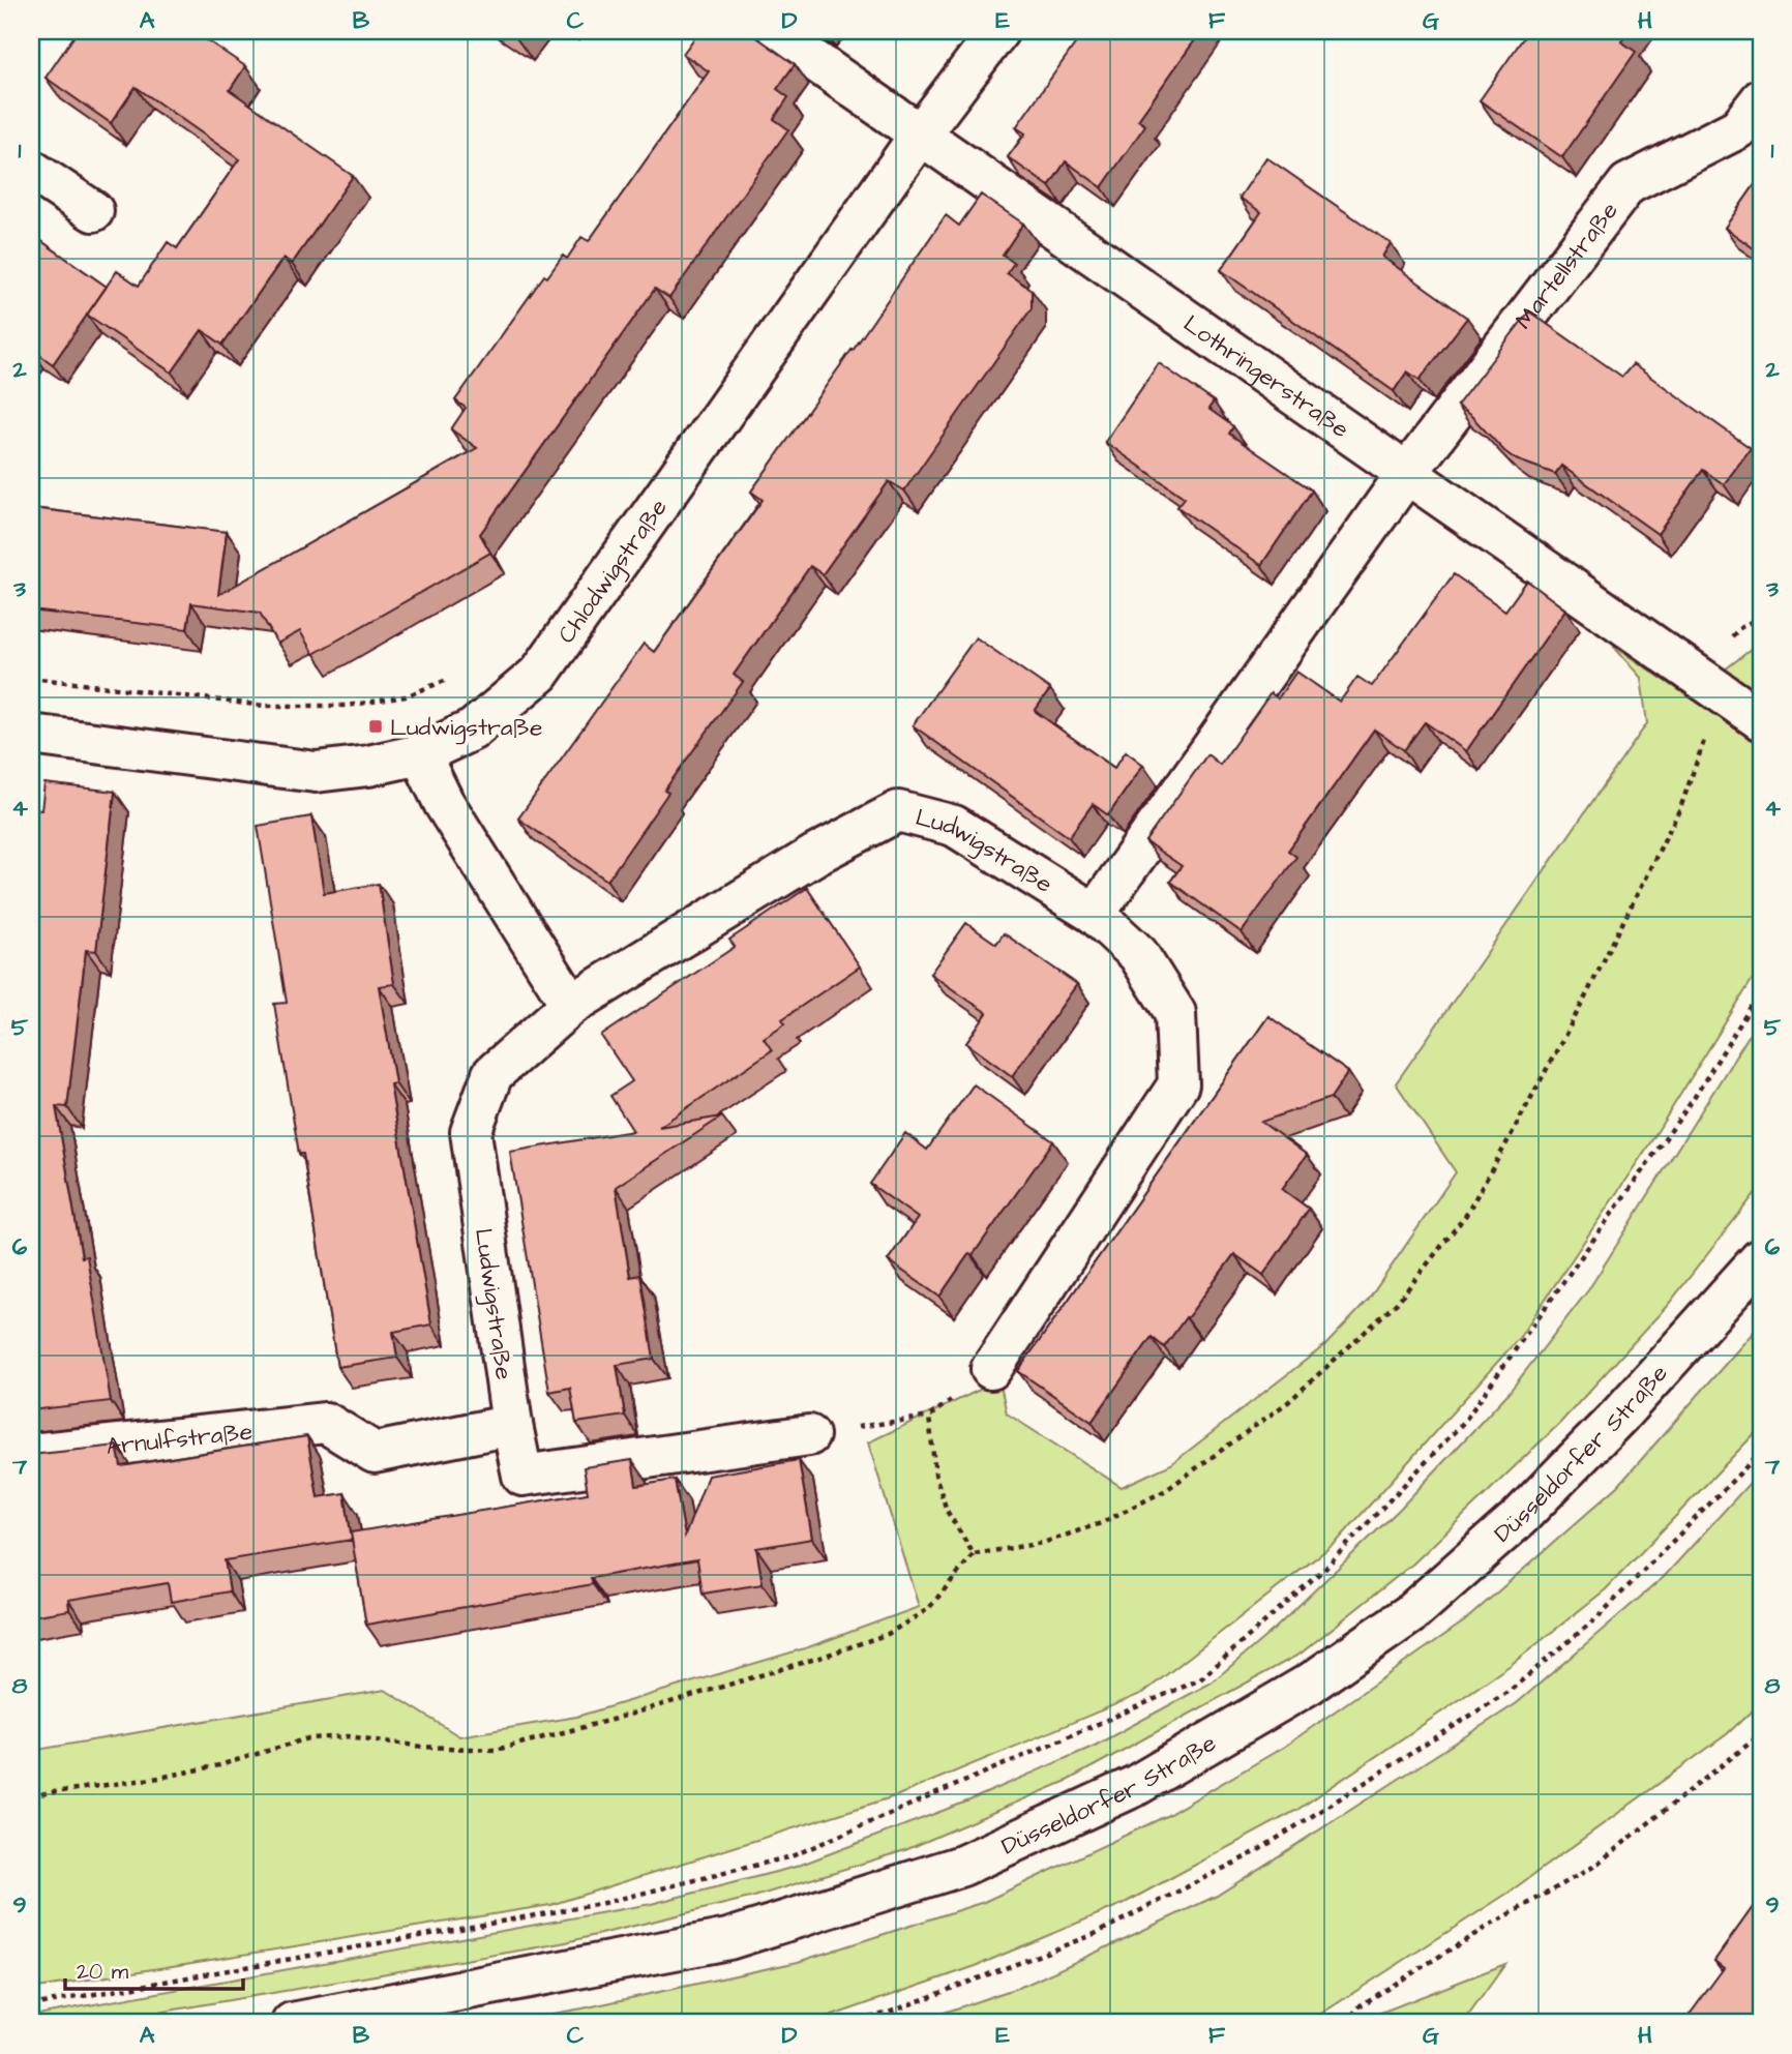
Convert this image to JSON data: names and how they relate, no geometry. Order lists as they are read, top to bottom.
{
  "streets": {
    "street": [
      "Martellstraße",
      "Lothringerstraße",
      "Chlodwigstraße",
      "Ludwigstraße",
      "Arnulfstraße",
      "Düsseldorfer Straße"
    ]
  },
  "crossings": [
    ["Martellstraße", "Lothringerstraße"],
    ["Lothringerstraße", "Chlodwigstraße"],
    ["Ludwigstraße", "Arnulfstraße"]
  ],
  "places": {
    "transit": ["Ludwigstraße"]
  },
  "scale_bar": "20 m",
  "grid": {
    "columns": [
      "A",
      "B",
      "C",
      "D",
      "E",
      "F",
      "G",
      "H"
    ],
    "rows": [
      "1",
      "2",
      "3",
      "4",
      "5",
      "6",
      "7",
      "8",
      "9"
    ]
  }
}
